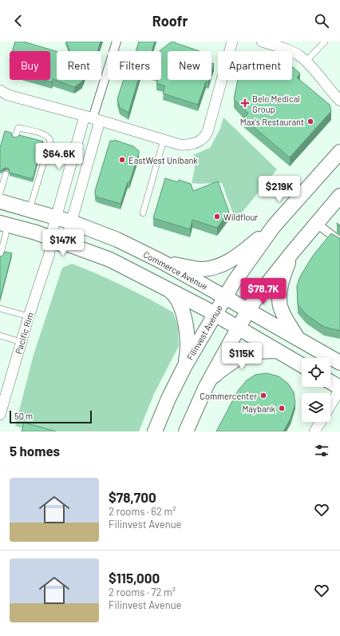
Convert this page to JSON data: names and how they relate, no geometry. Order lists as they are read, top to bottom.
{
  "streets": {
    "main road": ["Commerce Avenue", "Filinvest Avenue"],
    "street": ["Pacific Rim"]
  },
  "crossings": [
    ["Commerce Avenue", "Filinvest Avenue"],
    ["Commerce Avenue", "Pacific Rim"]
  ],
  "places": {
    "health": ["Belo Medical Group"],
    "other": [
      "Max's Restaurant",
      "EastWest Unibank",
      "Wildflour",
      "Commercenter",
      "Maybank"
    ]
  },
  "scale_bar": "50 m",
  "page": {
    "header": "Roofr",
    "chip": [
      "Buy",
      "Rent",
      "Filters",
      "New",
      "Apartment"
    ],
    "price": [
      "$64.6K",
      "$219K",
      "$147K",
      "$78.7K",
      "$115K"
    ],
    "scale": "50 m",
    "heading": "5 homes",
    "list": [
      {
        "name": "$78,700",
        "note": "2 rooms · 62 m² · Filinvest Avenue"
      },
      {
        "name": "$115,000",
        "note": "2 rooms · 72 m² · Filinvest Avenue"
      }
    ]
  }
}
